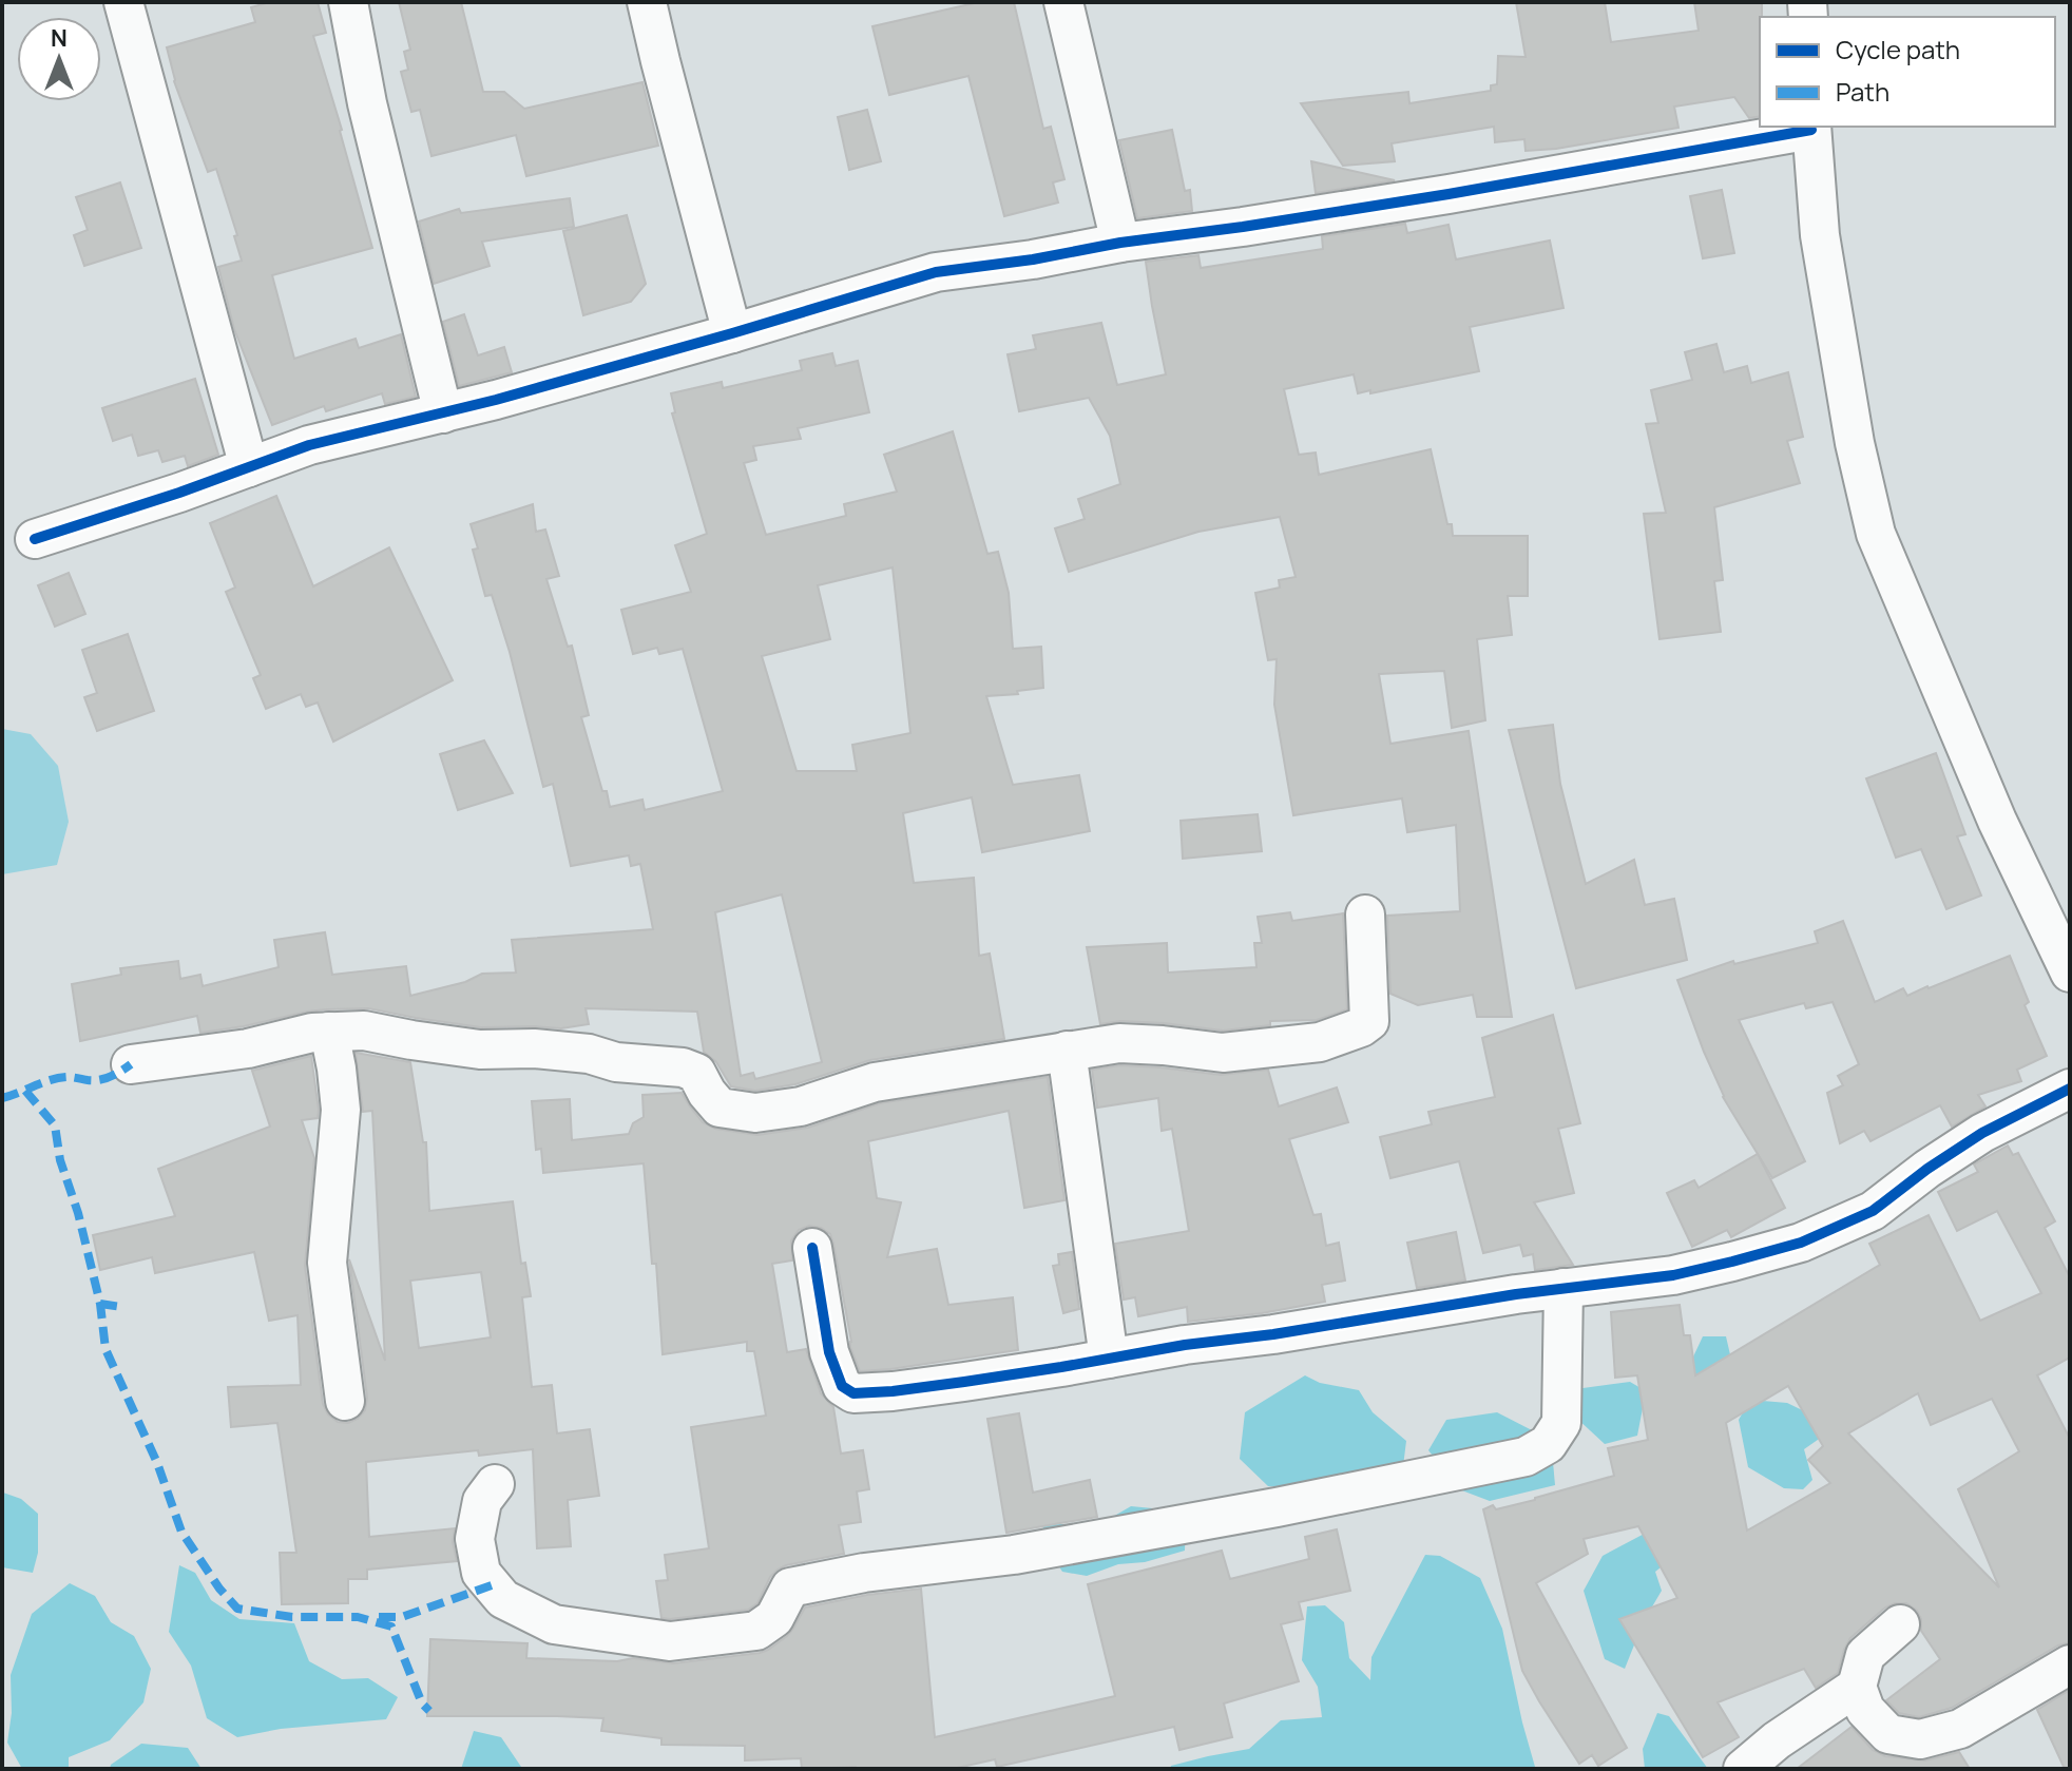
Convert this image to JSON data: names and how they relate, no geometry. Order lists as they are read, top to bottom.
{
  "legend": ["Cycle path", "Path"],
  "north": "top"
}
